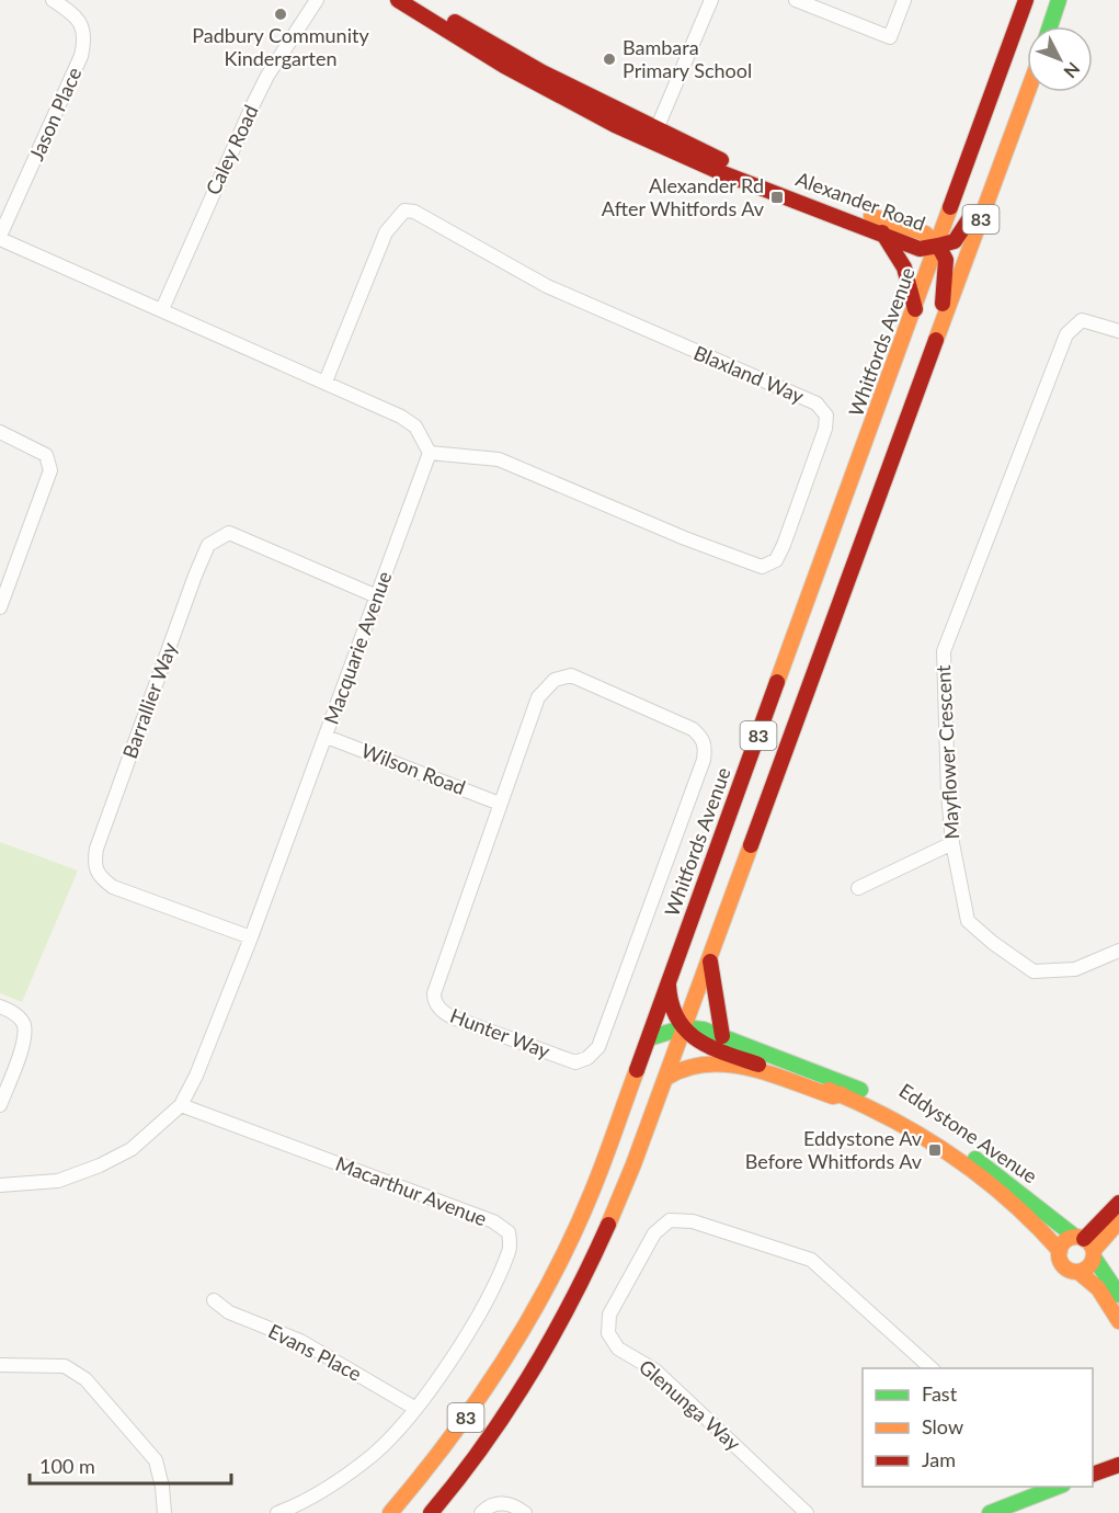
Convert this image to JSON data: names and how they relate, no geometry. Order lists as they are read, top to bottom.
{
  "streets": {
    "main road": [
      "Alexander Road",
      "83",
      "Whitfords Avenue",
      "Eddystone Avenue"
    ],
    "street": [
      "Jason Place",
      "Caley Road",
      "Blaxland Way",
      "Macquarie Avenue",
      "Barrallier Way",
      "Mayflower Crescent",
      "Wilson Road",
      "Hunter Way",
      "Macarthur Avenue",
      "Evans Place",
      "Glenunga Way"
    ]
  },
  "crossings": [
    ["Alexander Road", "Whitfords Avenue"],
    ["83", "Eddystone Avenue"],
    ["Whitfords Avenue", "Eddystone Avenue"],
    ["Blaxland Way", "Macquarie Avenue"],
    ["Macquarie Avenue", "Barrallier Way"],
    ["Macquarie Avenue", "Wilson Road"],
    ["Macquarie Avenue", "Macarthur Avenue"],
    ["Wilson Road", "Hunter Way"],
    ["Macarthur Avenue", "Evans Place"]
  ],
  "places": {
    "other": ["Padbury Community Kindergarten", "Bambara Primary School"],
    "transit": ["Alexander Rd After Whitfords Av", "Eddystone Av Before Whitfords Av"]
  },
  "legend": ["Fast", "Slow", "Jam"],
  "scale_bar": "100 m",
  "north": "bottom right"
}
